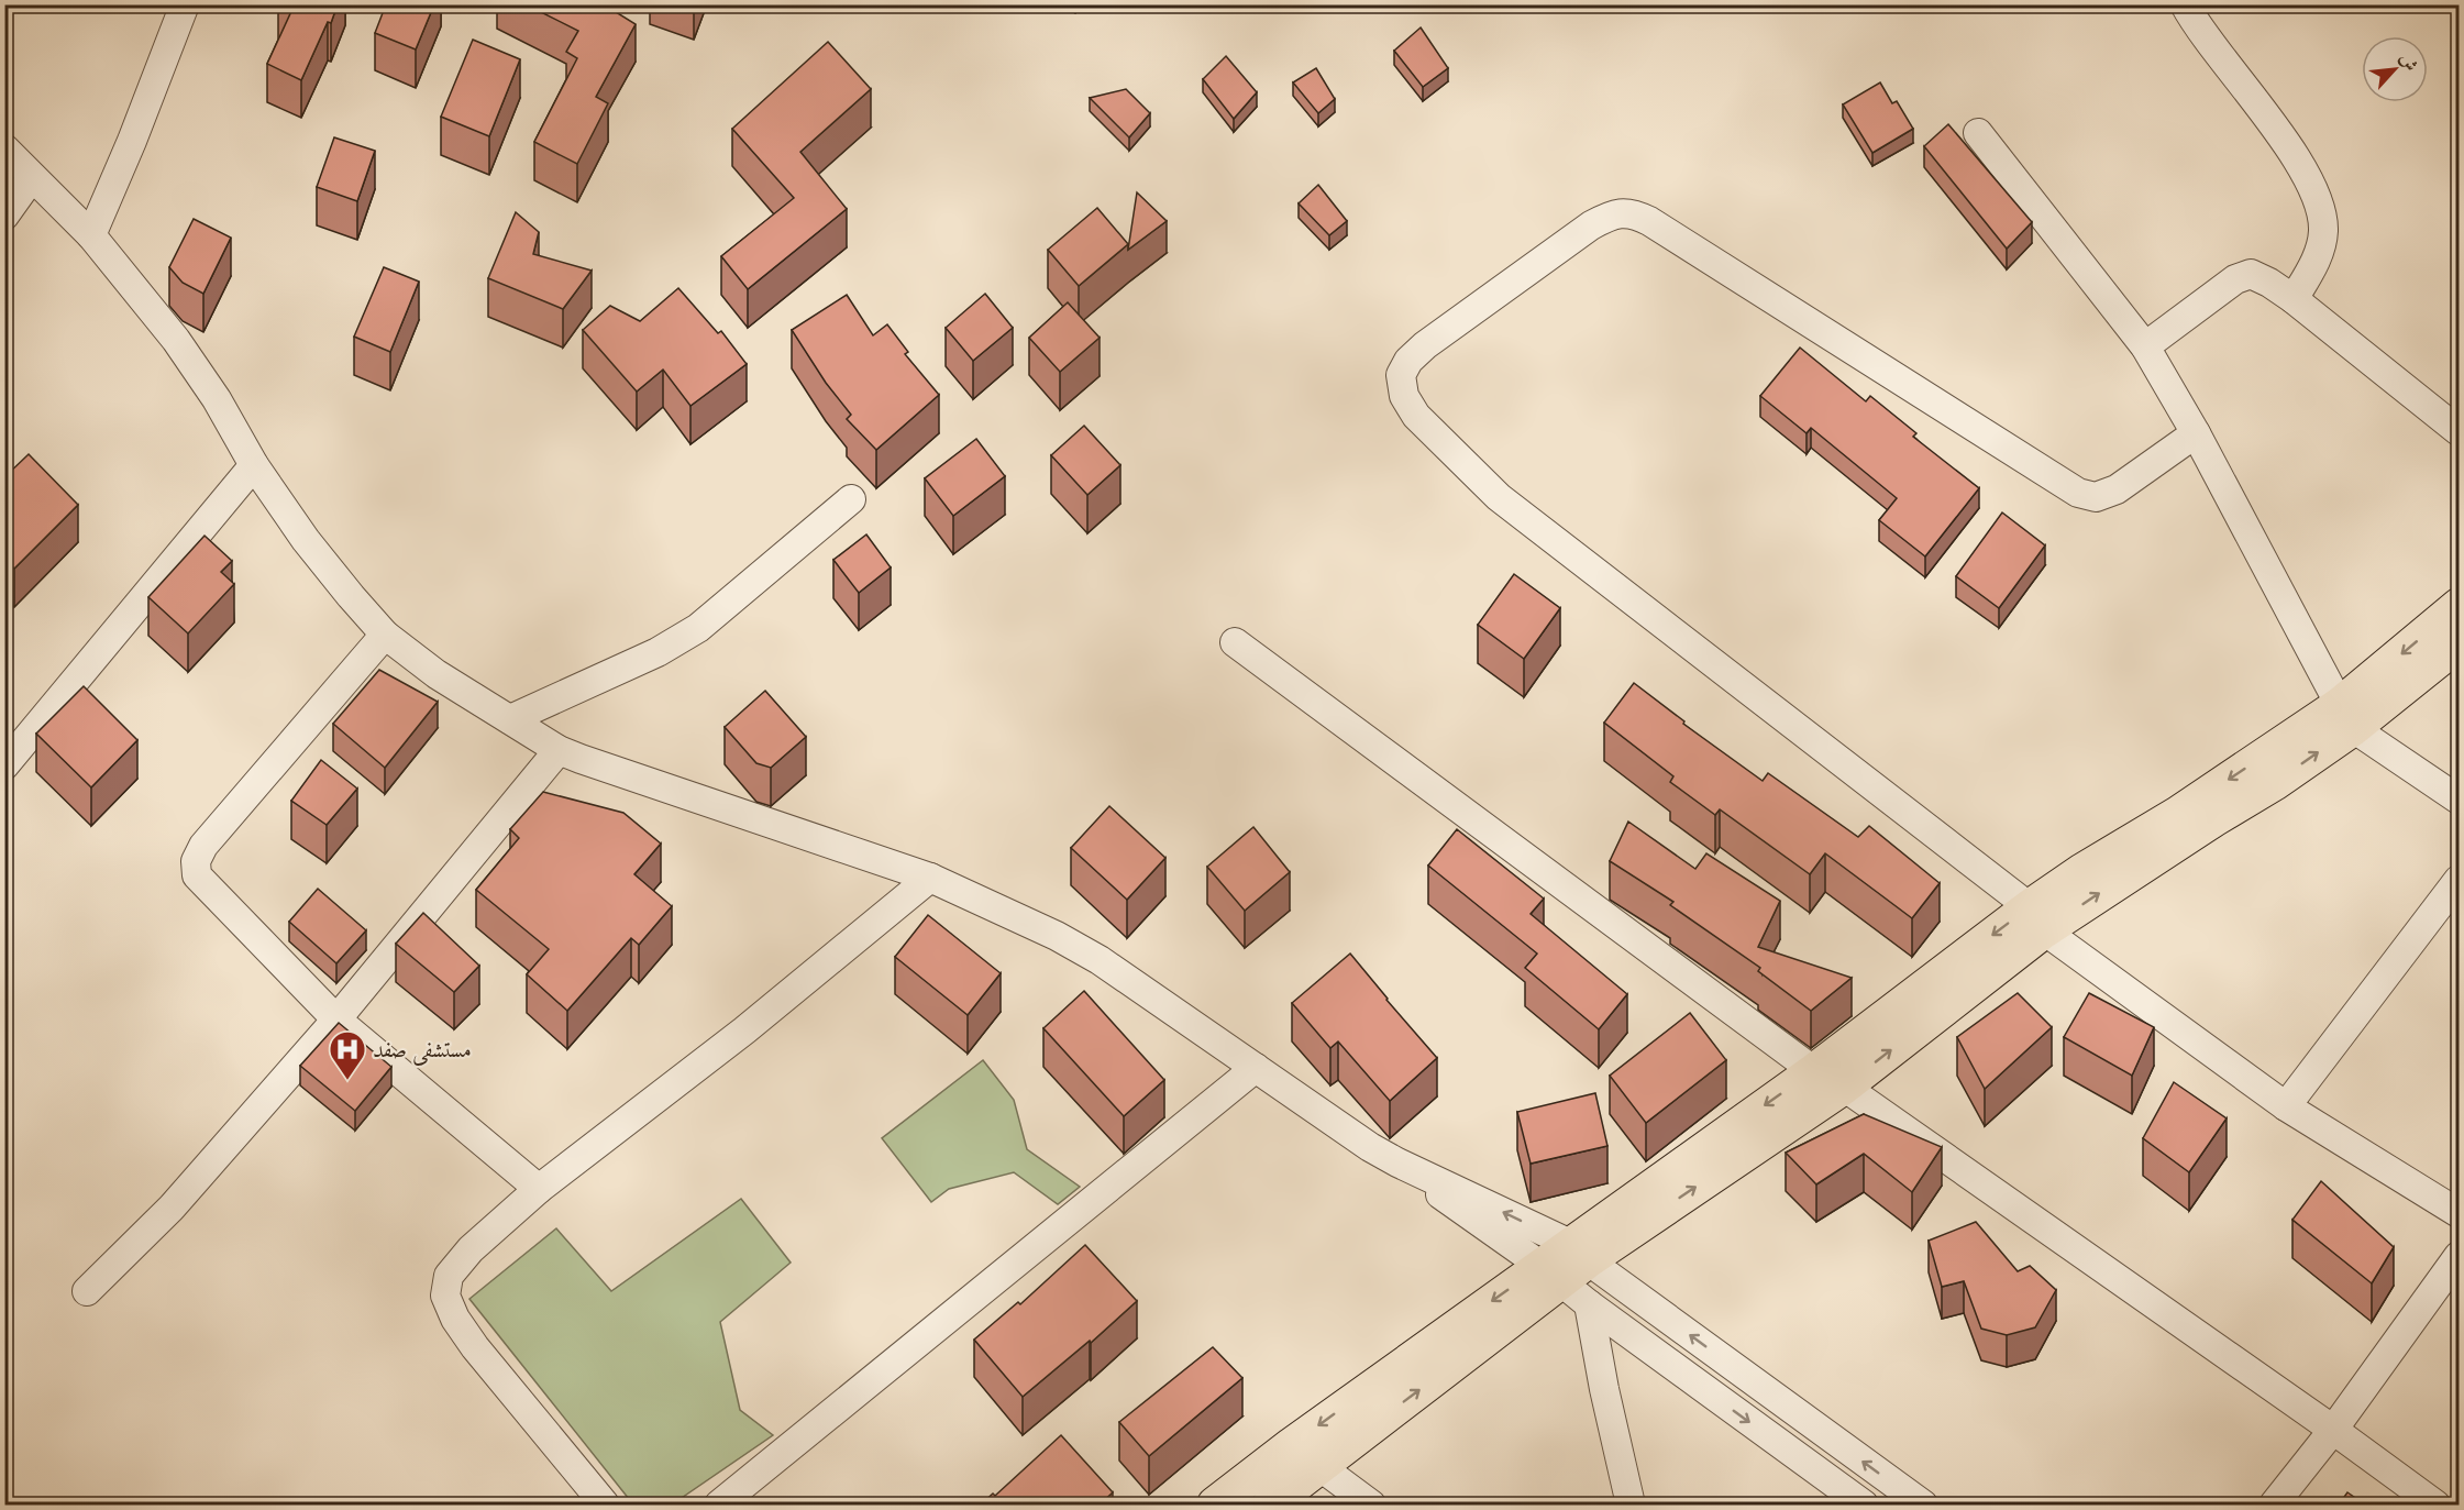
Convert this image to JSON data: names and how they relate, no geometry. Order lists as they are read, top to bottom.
{
  "places": {
    "hospital": ["مستشفى صفد"]
  },
  "north": "top right"
}
